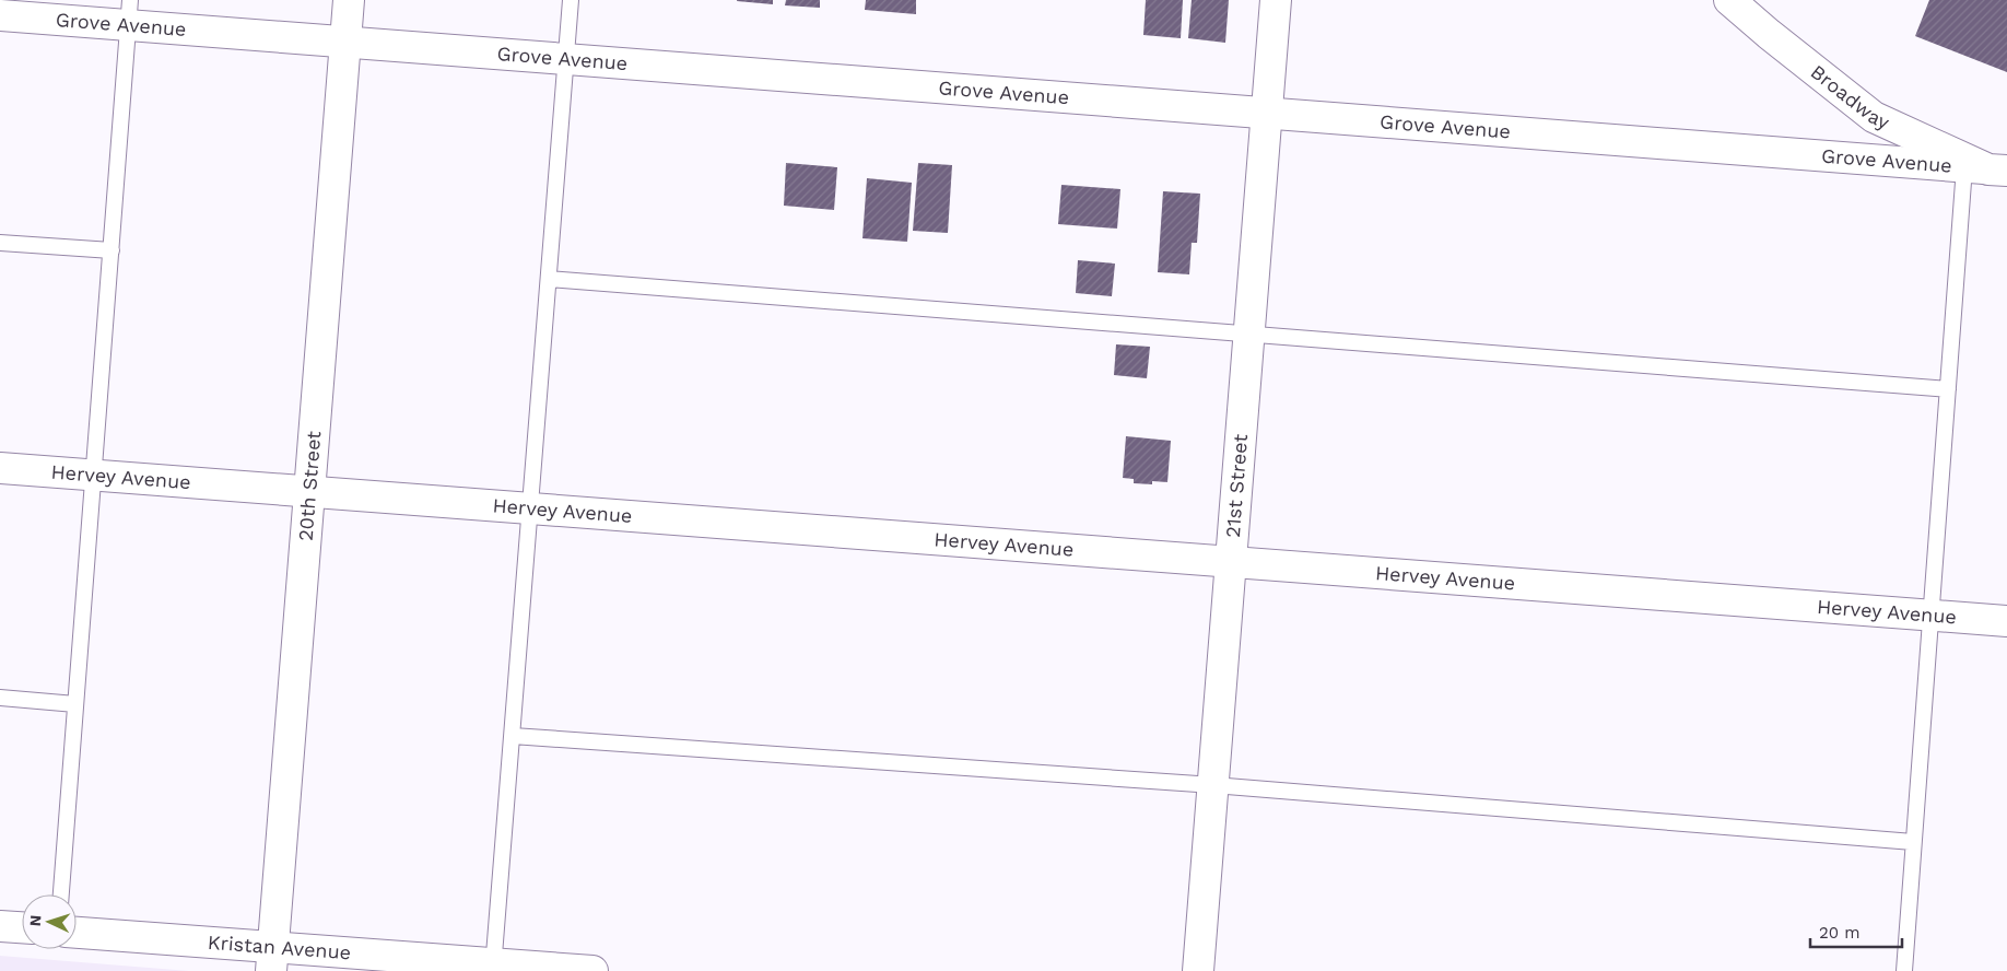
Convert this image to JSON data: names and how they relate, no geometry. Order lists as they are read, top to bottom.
{
  "streets": {
    "street": [
      "Grove Avenue",
      "Broadway",
      "Hervey Avenue",
      "20th Street",
      "21st Street",
      "Kristan Avenue"
    ]
  },
  "crossings": [
    ["Grove Avenue", "Broadway"],
    ["Grove Avenue", "20th Street"],
    ["Grove Avenue", "21st Street"],
    ["Hervey Avenue", "20th Street"],
    ["Hervey Avenue", "21st Street"],
    ["20th Street", "Kristan Avenue"]
  ],
  "scale_bar": "20 m",
  "north": "left"
}
